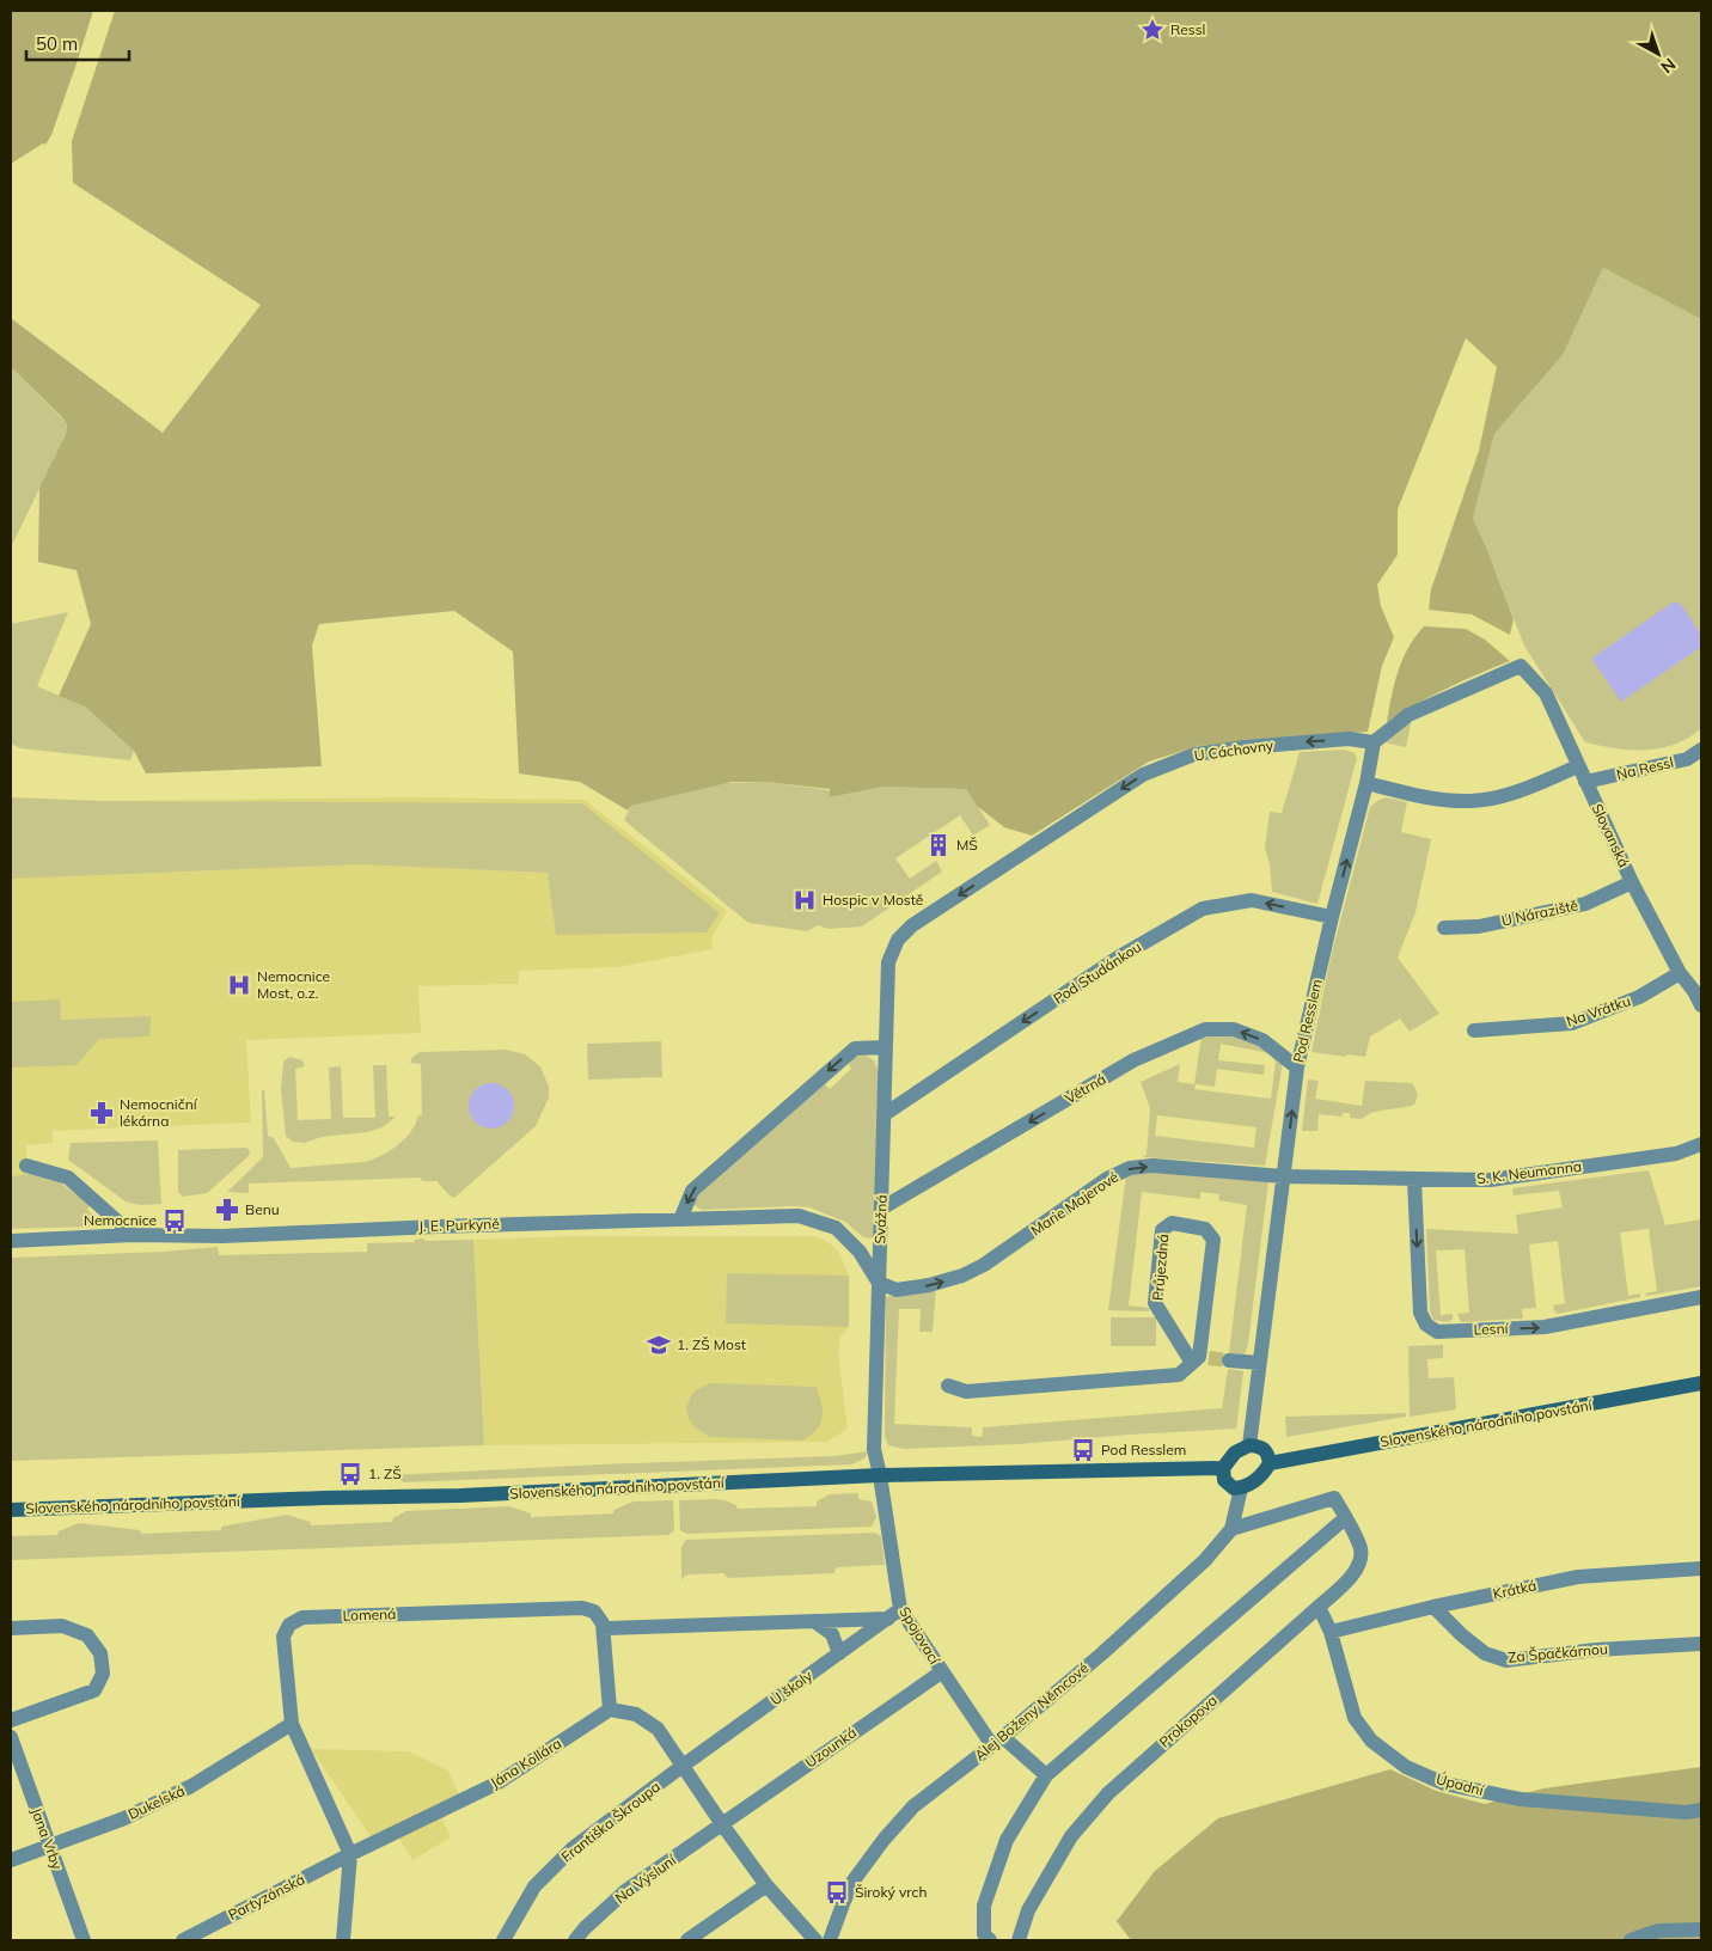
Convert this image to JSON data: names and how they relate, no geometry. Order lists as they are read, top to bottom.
{
  "streets": {
    "street": [
      "U Cáchovny",
      "Na Ressl",
      "Slovanská",
      "U Náraziště",
      "Pod Studánkou",
      "Na Vrátku",
      "Pod Resslem",
      "Větrná",
      "S. K. Neumanna",
      "Marie Majerové",
      "Svážná",
      "J. E. Purkyně",
      "Průjezdná",
      "Lesní",
      "Slovenského národního povstání",
      "Krátká",
      "Lomená",
      "Spojovací",
      "Za Špačkárnou",
      "U školy",
      "Alej Boženy Němcové",
      "Prokopova",
      "Uzounká",
      "Jána Kollára",
      "Úpadní",
      "Dukelská",
      "Františka Škroupa",
      "Jana Vrby",
      "Na Výsluní",
      "Partyzánská"
    ]
  },
  "crossings": [
    ["U Cáchovny", "Slovanská"],
    ["U Cáchovny", "Pod Resslem"],
    ["U Cáchovny", "Svážná"],
    ["Na Ressl", "Slovanská"],
    ["Slovanská", "U Náraziště"],
    ["Slovanská", "Na Vrátku"],
    ["Slovanská", "Pod Resslem"],
    ["Pod Studánkou", "Pod Resslem"],
    ["Pod Studánkou", "Svážná"],
    ["Pod Resslem", "Větrná"],
    ["Pod Resslem", "S. K. Neumanna"],
    ["Pod Resslem", "Marie Majerové"],
    ["Pod Resslem", "Slovenského národního povstání"],
    ["Pod Resslem", "Alej Boženy Němcové"],
    ["Větrná", "Svážná"],
    ["S. K. Neumanna", "Marie Majerové"],
    ["S. K. Neumanna", "Lesní"],
    ["Marie Majerové", "Svážná"],
    ["Marie Majerové", "J. E. Purkyně"],
    ["Svážná", "J. E. Purkyně"],
    ["Svážná", "Slovenského národního povstání"],
    ["Svážná", "Spojovací"],
    ["Slovenského národního povstání", "Spojovací"],
    ["Slovenského národního povstání", "Alej Boženy Němcové"],
    ["Krátká", "Za Špačkárnou"],
    ["Krátká", "Úpadní"],
    ["Lomená", "Jána Kollára"],
    ["Lomená", "Dukelská"],
    ["Lomená", "Partyzánská"],
    ["Spojovací", "U školy"],
    ["Spojovací", "Alej Boženy Němcové"],
    ["Spojovací", "Uzounká"],
    ["U školy", "Františka Škroupa"],
    ["Alej Boženy Němcové", "Prokopova"],
    ["Prokopova", "Úpadní"],
    ["Uzounká", "Na Výsluní"],
    ["Jána Kollára", "Partyzánská"],
    ["Dukelská", "Jana Vrby"]
  ],
  "one_way": [
    "U Cáchovny",
    "Pod Studánkou",
    "Větrná",
    "Marie Majerové"
  ],
  "places": {
    "place": ["Ressl"],
    "building": ["MŠ"],
    "hospital": ["Hospic v Mostě", "Nemocnice Most, o.z."],
    "pharmacy": ["Nemocniční lékárna", "Benu"],
    "bus stop": [
      "Nemocnice",
      "Pod Resslem",
      "1. ZŠ",
      "Široký vrch"
    ],
    "school or university": ["1. ZŠ Most"]
  },
  "scale_bar": "50 m",
  "north": "bottom right"
}
